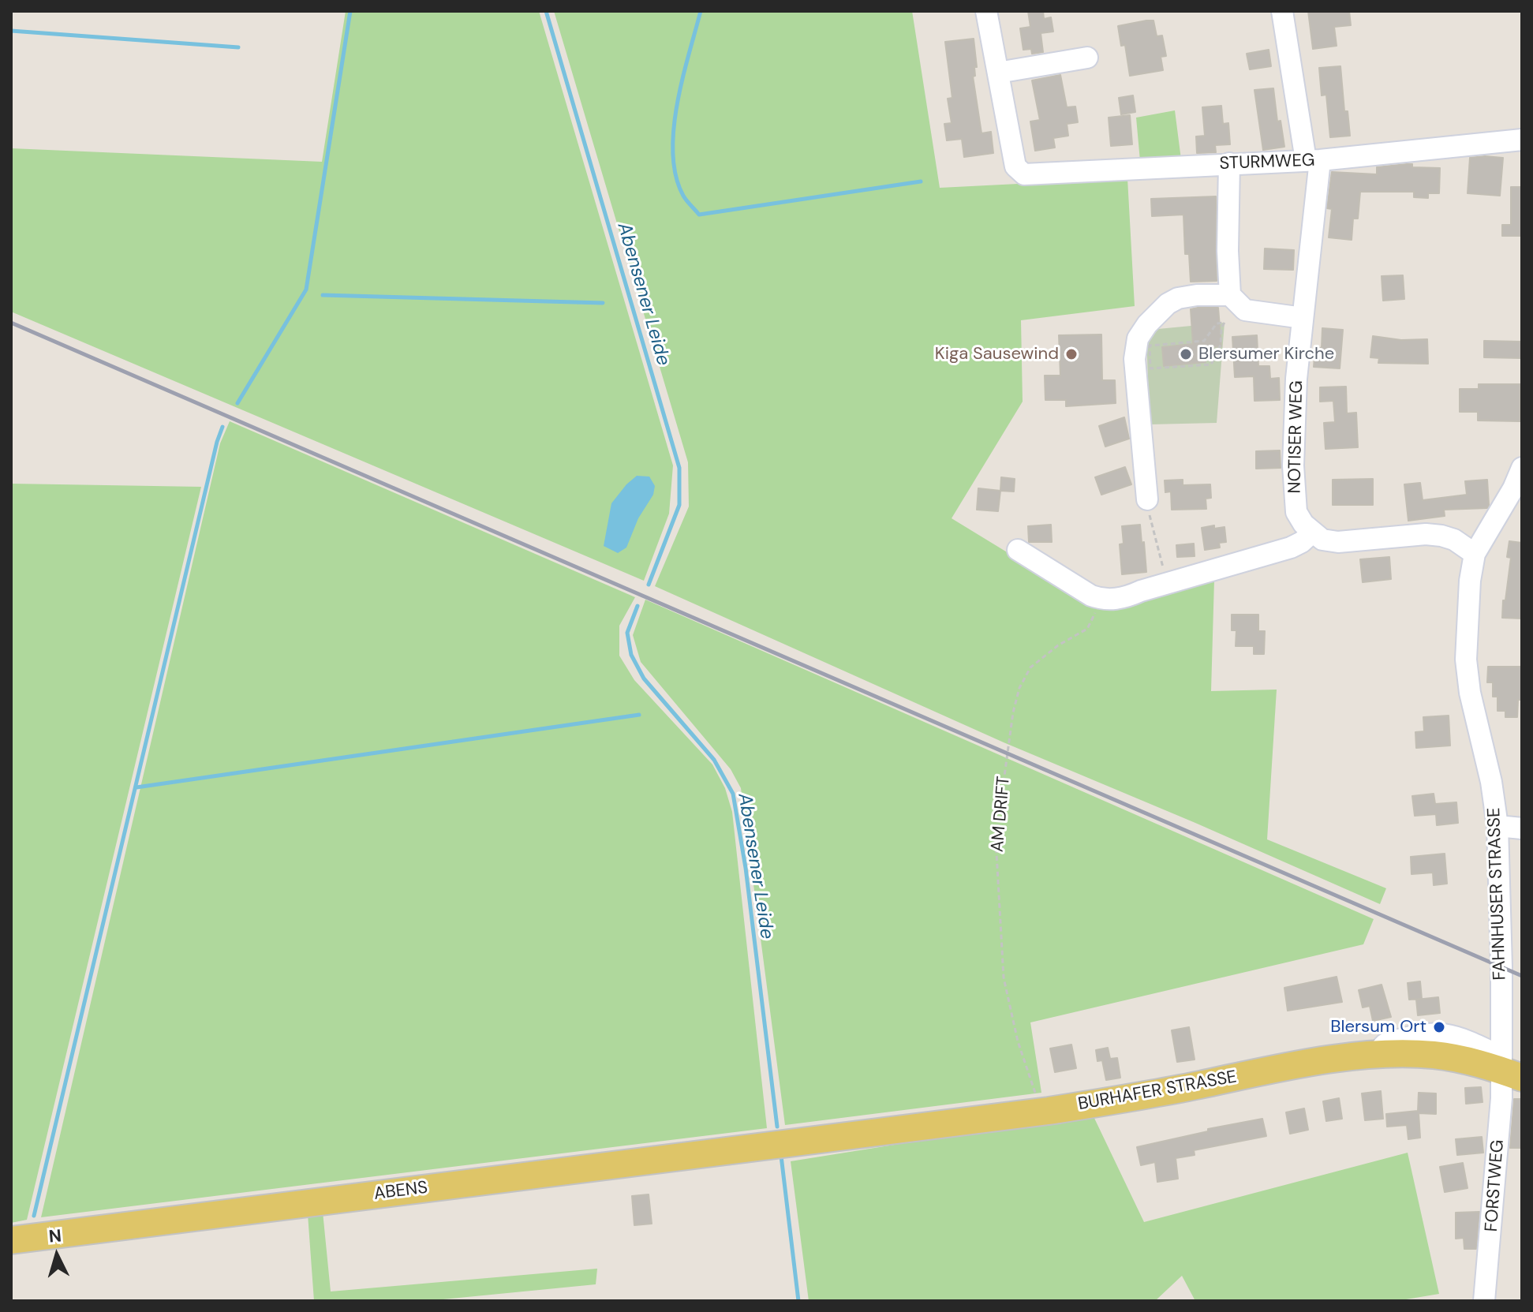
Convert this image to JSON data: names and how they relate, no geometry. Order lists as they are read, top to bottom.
{
  "streets": {
    "main road": ["BURHAFER STRASSE", "ABENS"],
    "street": [
      "STURMWEG",
      "NOTISER WEG",
      "FAHNHUSER STRASSE",
      "FORSTWEG"
    ],
    "path": ["AM DRIFT"]
  },
  "crossings": [
    ["STURMWEG", "NOTISER WEG"],
    ["FAHNHUSER STRASSE", "BURHAFER STRASSE"],
    ["FAHNHUSER STRASSE", "FORSTWEG"],
    ["BURHAFER STRASSE", "FORSTWEG"],
    ["BURHAFER STRASSE", "ABENS"]
  ],
  "water": ["Abensener Leide"],
  "places": ["Kiga Sausewind", "Blersumer Kirche", "Blersum Ort"],
  "north": "top"
}
